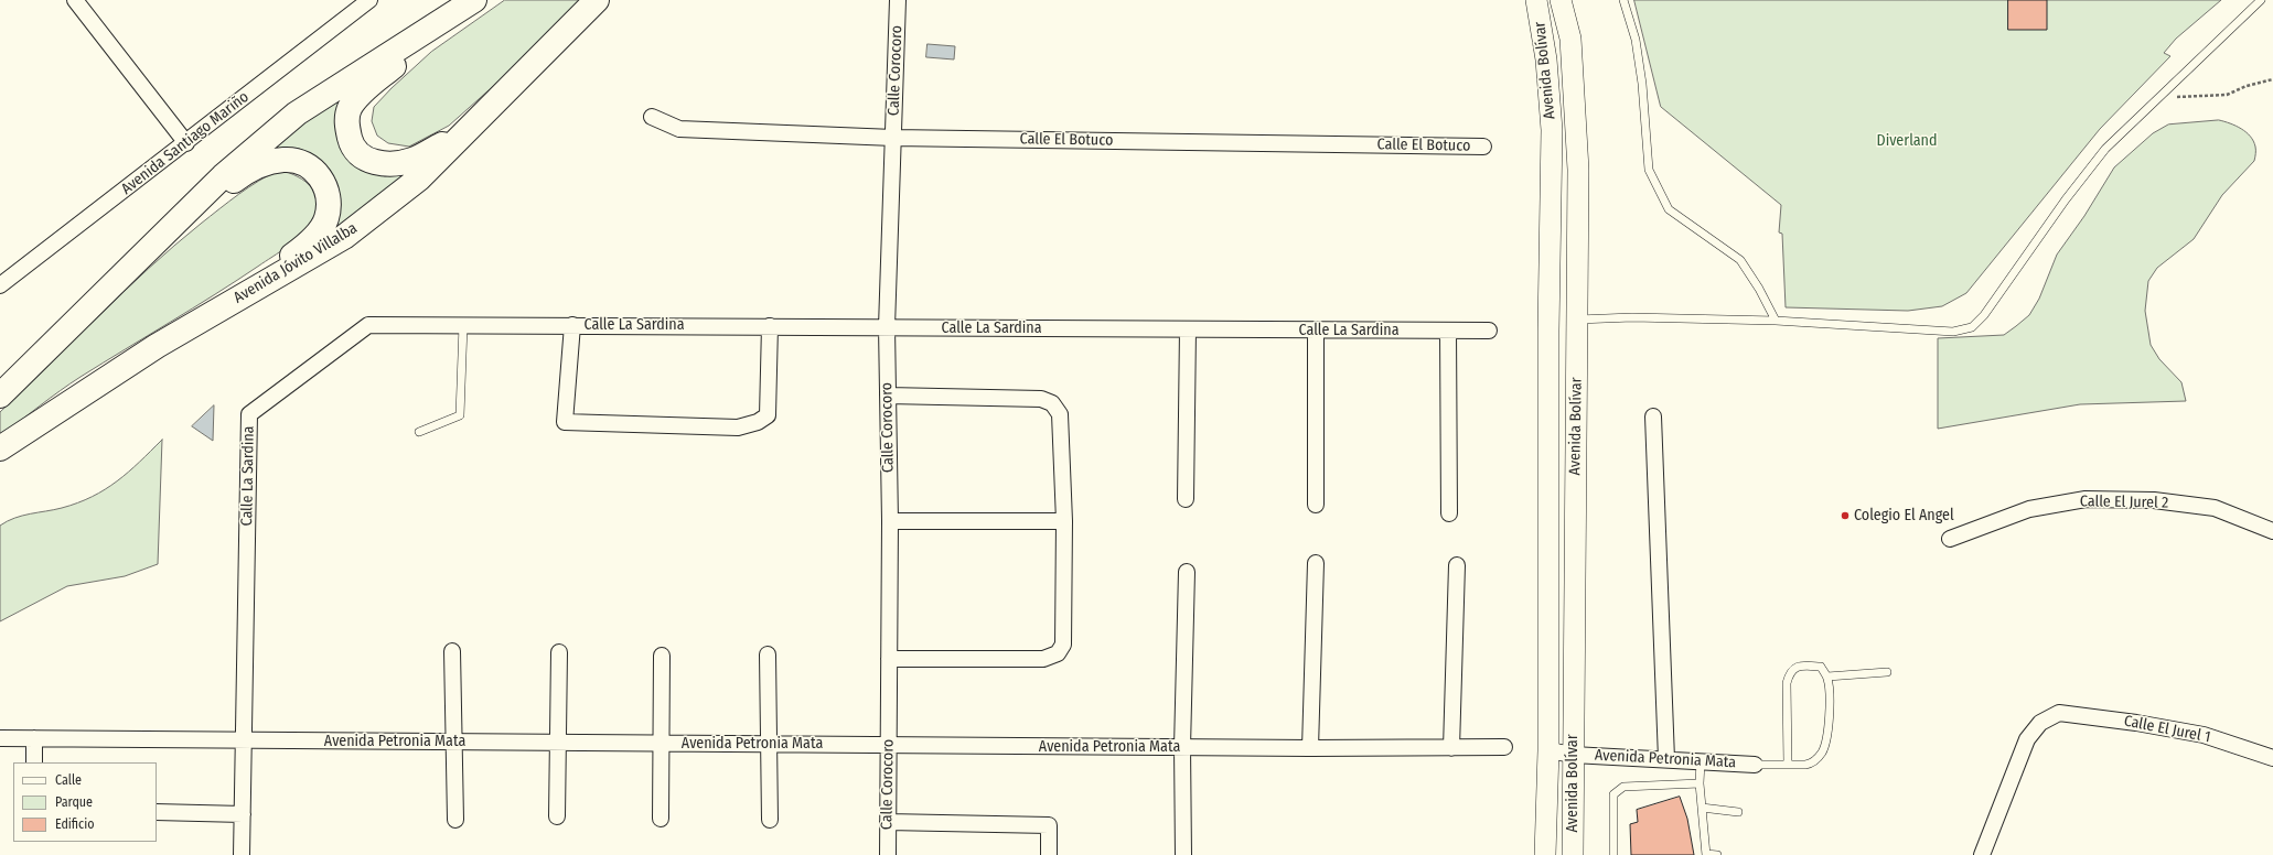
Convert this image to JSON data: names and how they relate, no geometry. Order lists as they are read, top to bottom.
{
  "streets": {
    "main road": ["Avenida Jóvito Villalba"],
    "street": [
      "Calle Corocoro",
      "Avenida Bolívar",
      "Calle El Botuco",
      "Avenida Santiago Mariño",
      "Calle La Sardina",
      "Calle El Jurel 2",
      "Calle El Jurel 1",
      "Avenida Petronia Mata"
    ]
  },
  "crossings": [
    ["Calle Corocoro", "Calle El Botuco"],
    ["Calle Corocoro", "Calle La Sardina"],
    ["Calle Corocoro", "Avenida Petronia Mata"],
    ["Avenida Bolívar", "Avenida Petronia Mata"],
    ["Calle La Sardina", "Avenida Petronia Mata"]
  ],
  "parks": ["Diverland"],
  "places": ["Colegio El Angel"],
  "legend": ["Calle", "Parque", "Edificio"]
}
